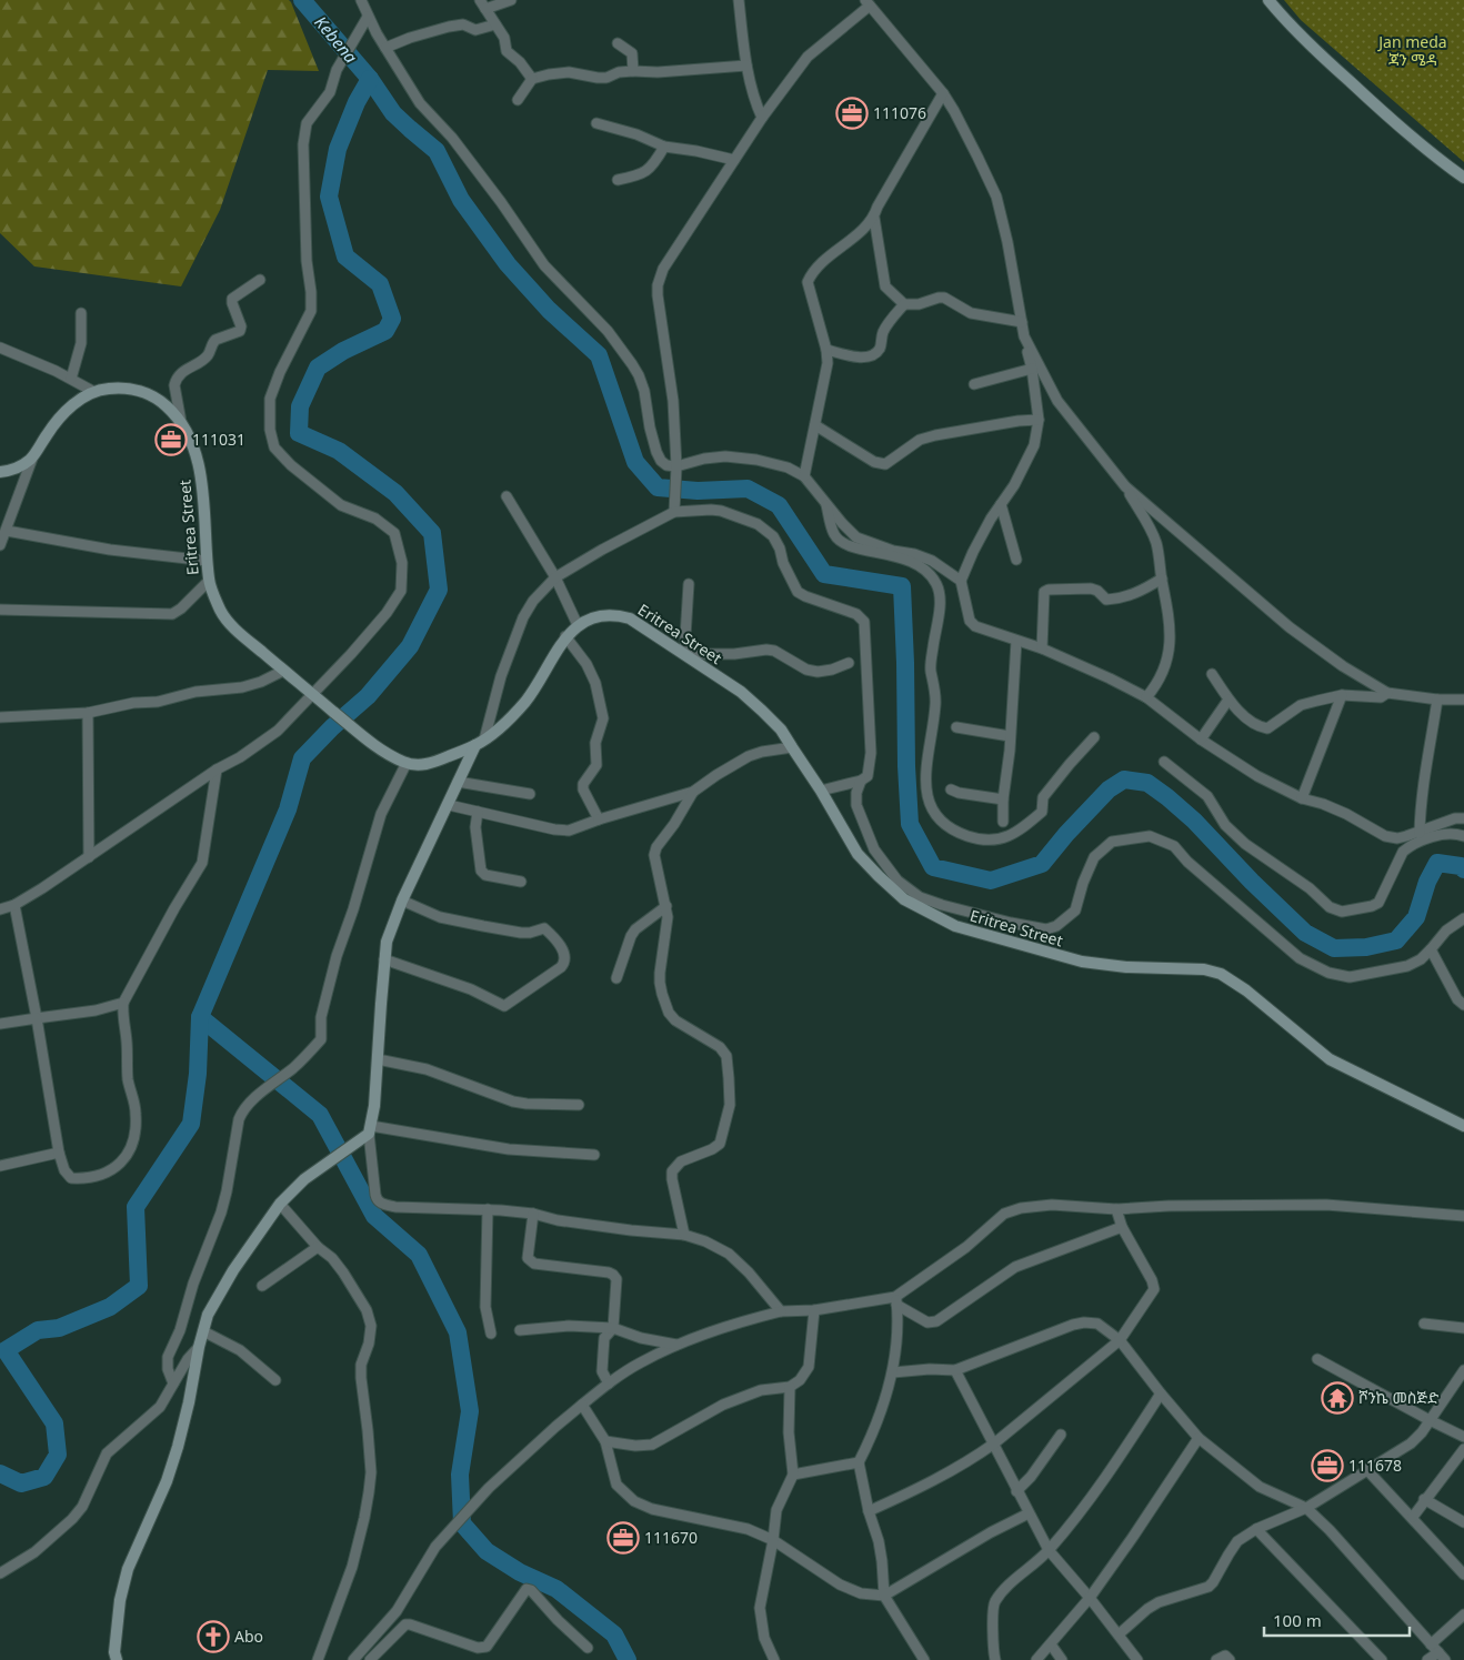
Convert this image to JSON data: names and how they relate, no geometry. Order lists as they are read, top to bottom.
{
  "streets": {
    "main road": ["Eritrea Street"]
  },
  "water": ["Kebena"],
  "parks": ["Jan meda ጃን ሜዳ"],
  "places": {
    "office": [
      "111076",
      "111031",
      "111678",
      "111670"
    ],
    "temple": ["ሾንኬ መስጅድ"],
    "church": ["Abo"]
  },
  "scale_bar": "100 m"
}
